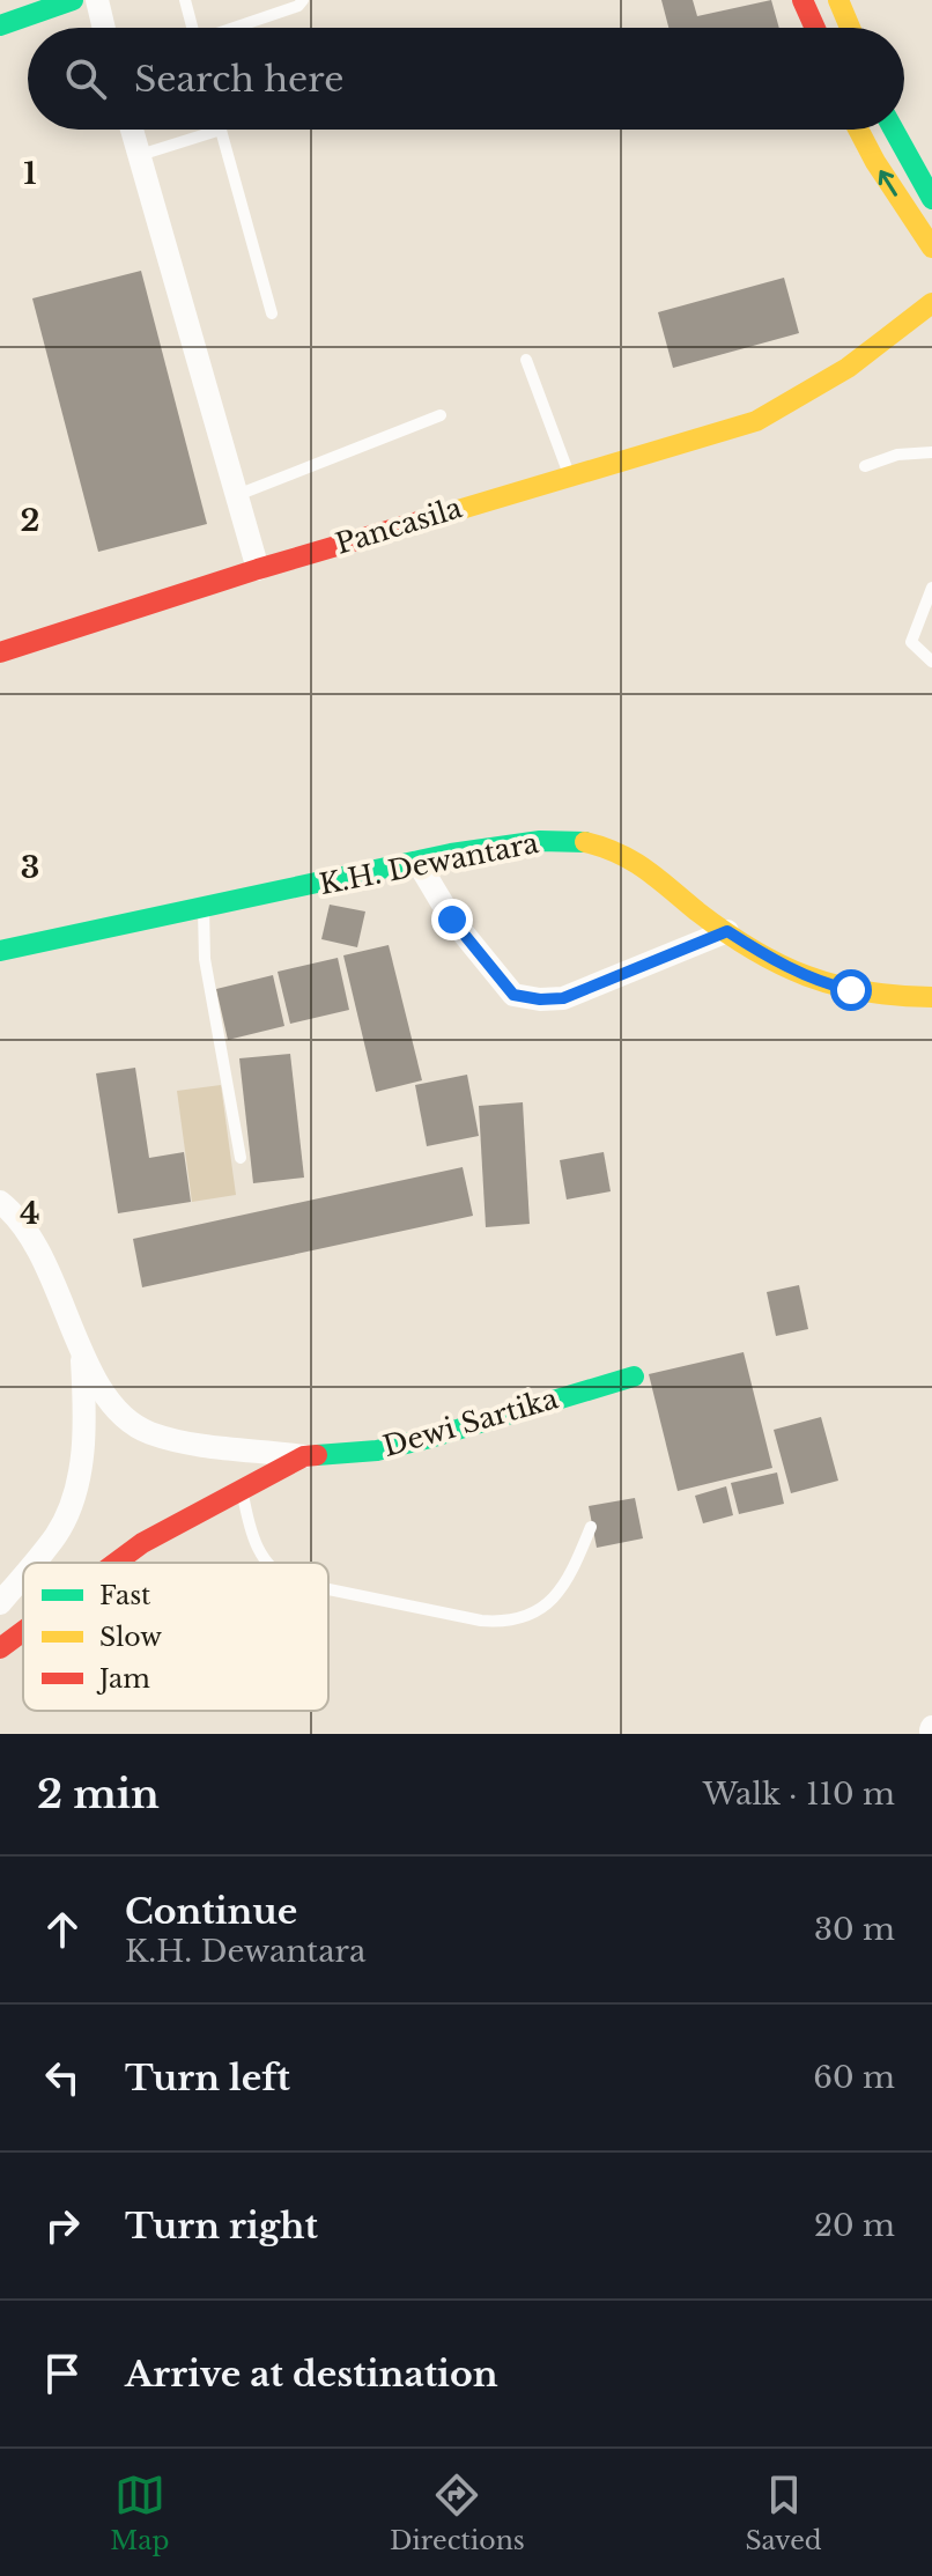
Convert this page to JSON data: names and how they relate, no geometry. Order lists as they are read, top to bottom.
{
  "streets": {
    "main road": ["Pancasila", "K.H. Dewantara", "Dewi Sartika"]
  },
  "legend": ["Fast", "Slow", "Jam"],
  "page": {
    "search": "Search here",
    "heading": ["2 min", "Walk · 110 m"],
    "list": [
      ["Continue", "K.H. Dewantara", "30 m"],
      ["Turn left", "60 m"],
      ["Turn right", "20 m"],
      "Arrive at destination"
    ],
    "nav": ["Map", "Directions", "Saved"]
  },
  "grid": {
    "rows": [
      "1",
      "2",
      "3",
      "4"
    ]
  }
}
